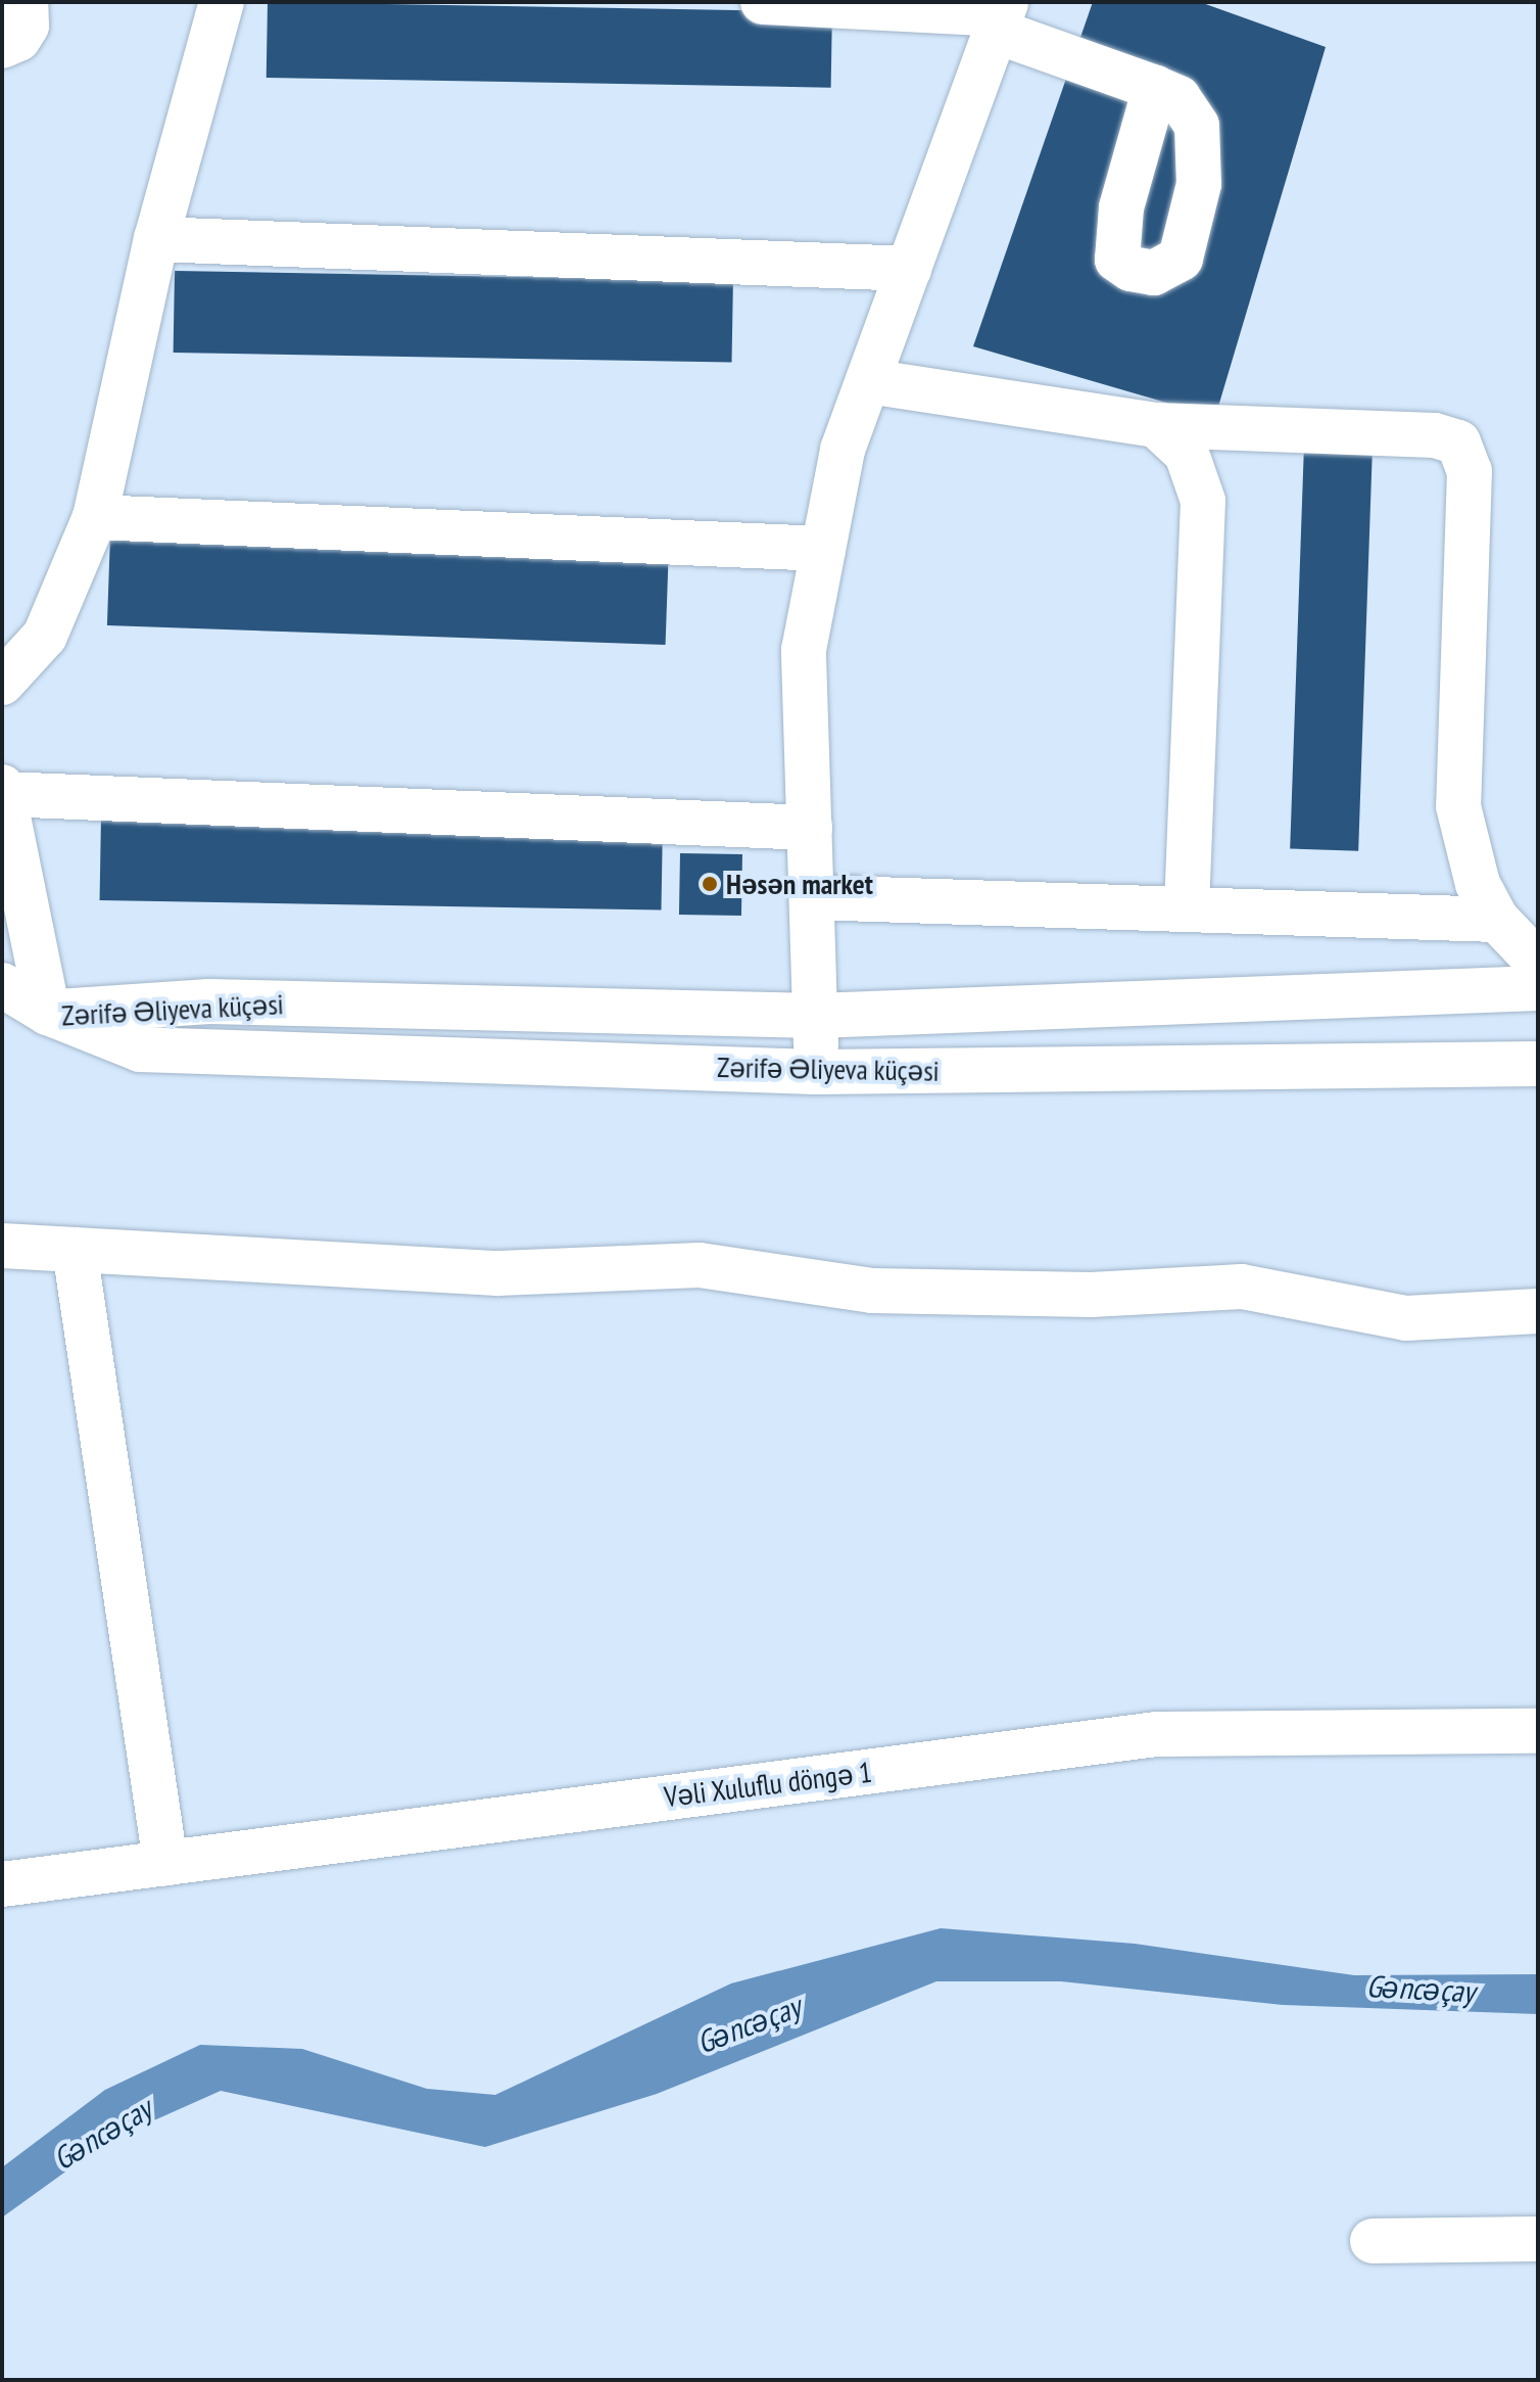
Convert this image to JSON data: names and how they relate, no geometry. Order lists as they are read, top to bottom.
{
  "streets": {
    "street": ["Zərifə Əliyeva küçəsi", "Vəli Xuluflu döngə 1"]
  },
  "water": ["Gəncəçay"],
  "places": ["Həsən market"]
}
